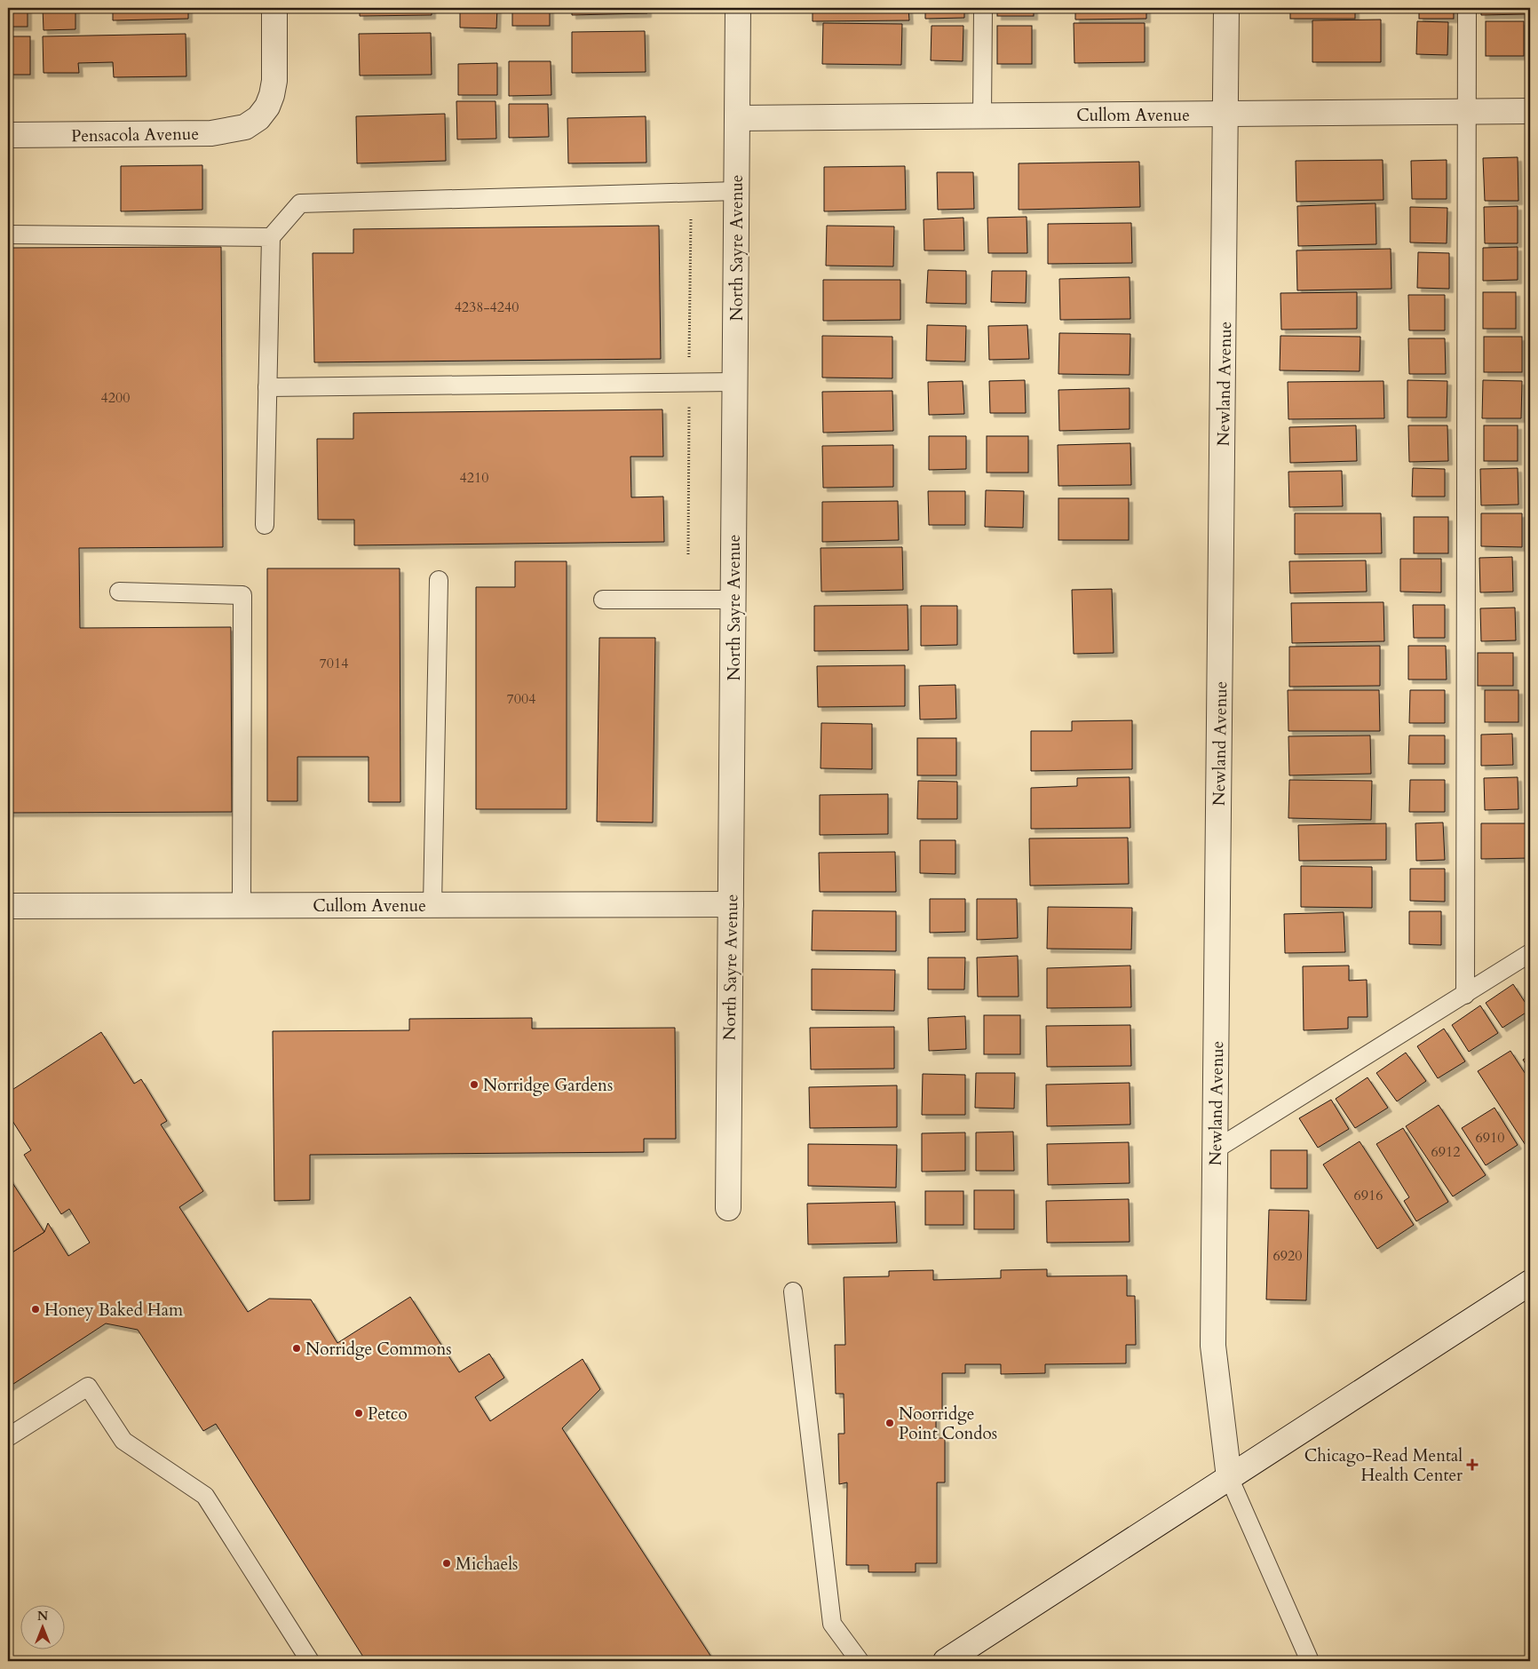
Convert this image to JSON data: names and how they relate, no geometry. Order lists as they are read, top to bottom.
{
  "streets": {
    "street": [
      "Cullom Avenue",
      "Pensacola Avenue",
      "North Sayre Avenue",
      "Newland Avenue"
    ]
  },
  "crossings": [
    ["Cullom Avenue", "North Sayre Avenue"],
    ["Cullom Avenue", "Newland Avenue"]
  ],
  "places": {
    "other": [
      "Norridge Gardens",
      "Honey Baked Ham",
      "Norridge Commons",
      "Petco",
      "Noorridge Point Condos",
      "Michaels"
    ],
    "health": ["Chicago-Read Mental Health Center"]
  },
  "house_numbers": [
    "4238-4240",
    "4200",
    "4210",
    "7014",
    "7004",
    "6910",
    "6912",
    "6916",
    "6920"
  ],
  "north": "top"
}
